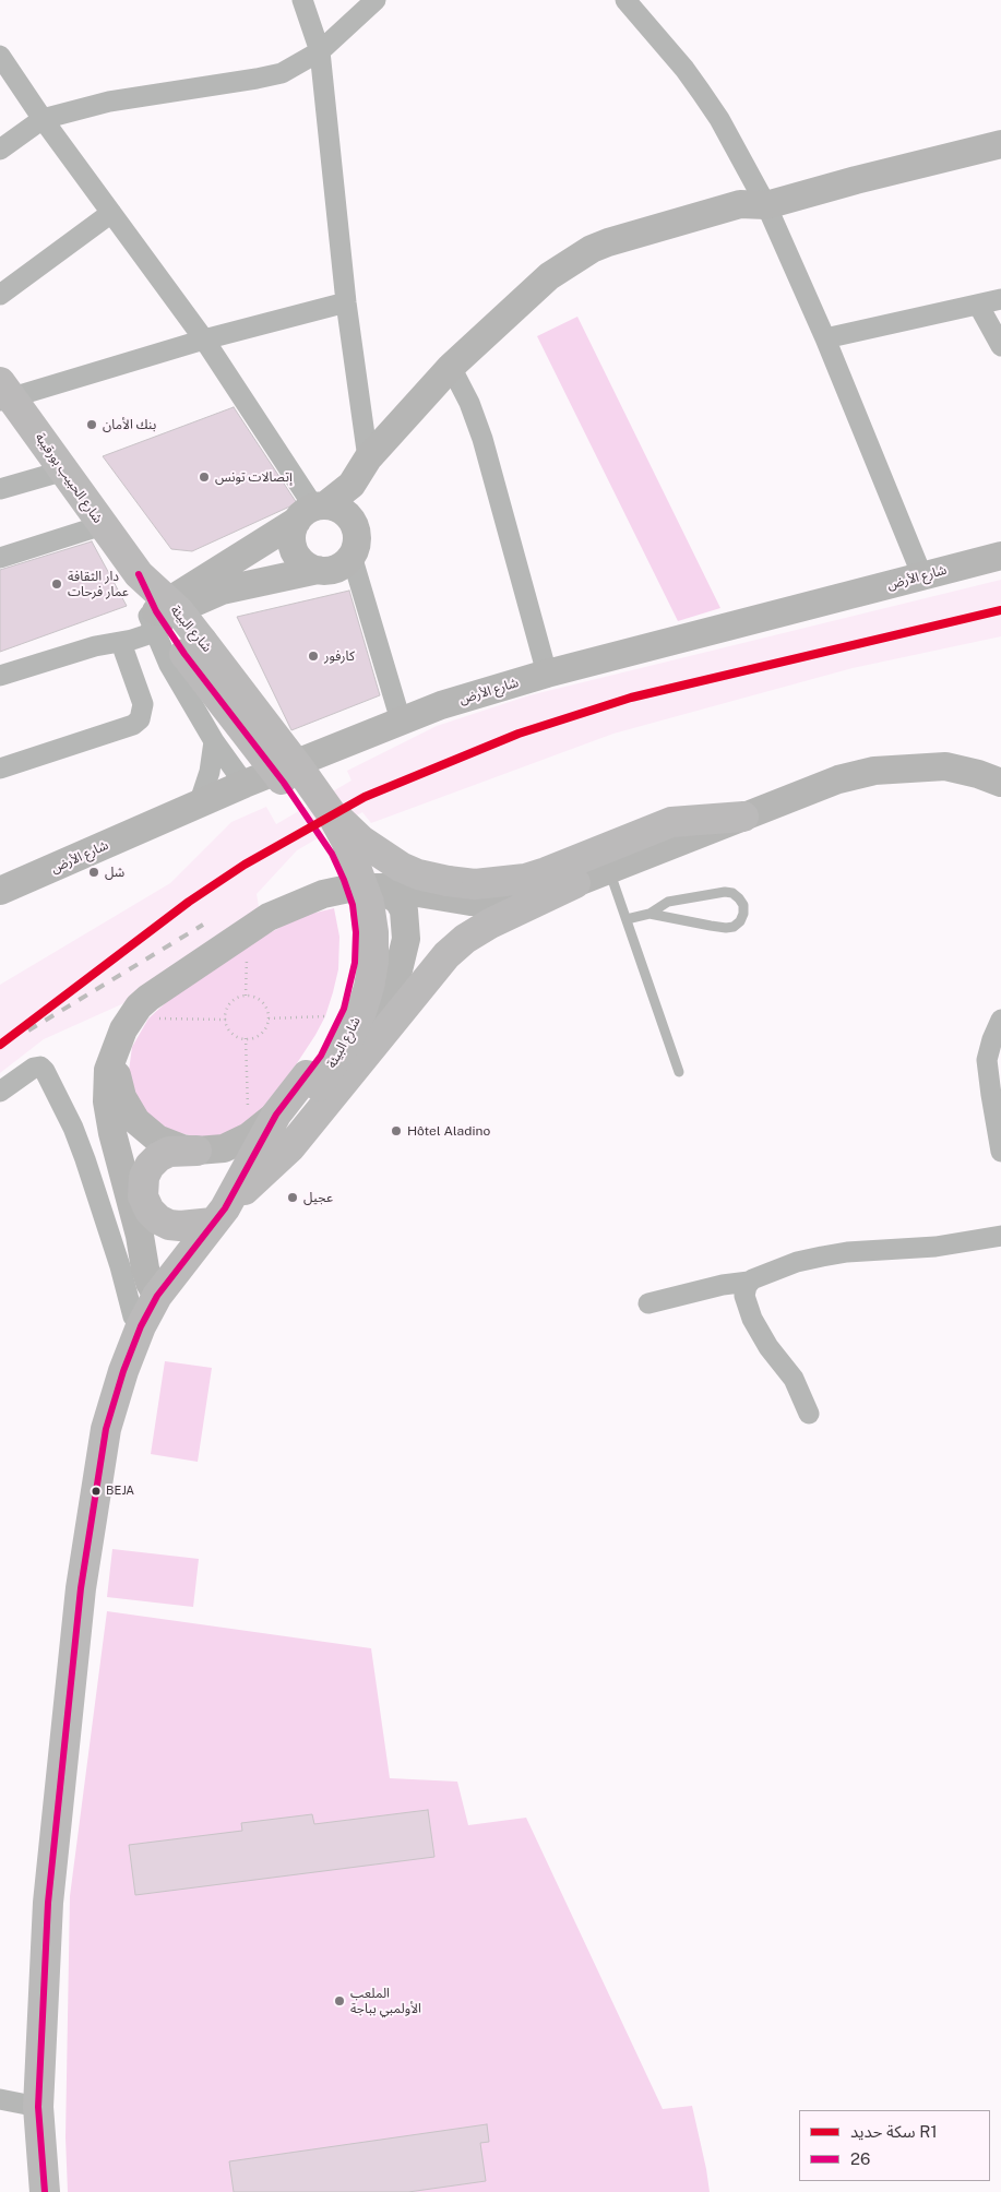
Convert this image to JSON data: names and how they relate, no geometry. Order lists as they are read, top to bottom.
{
  "streets": {
    "main road": ["شارع الحبيب بورقيبة", "شارع الأرض", "شارع البيئة"]
  },
  "crossings": [
    ["شارع الحبيب بورقيبة", "شارع البيئة"]
  ],
  "places": [
    "بنك الأمان",
    "إتصالات تونس",
    "دار الثقافة عمار فرحات",
    "كارفور",
    "شل",
    "Hôtel Aladino",
    "عجيل",
    "BEJA",
    "الملعب الأولمبي بباجة"
  ],
  "lines": ["transit line 26", "rail line R1"],
  "legend": ["سكة حديد R1", "26"]
}
